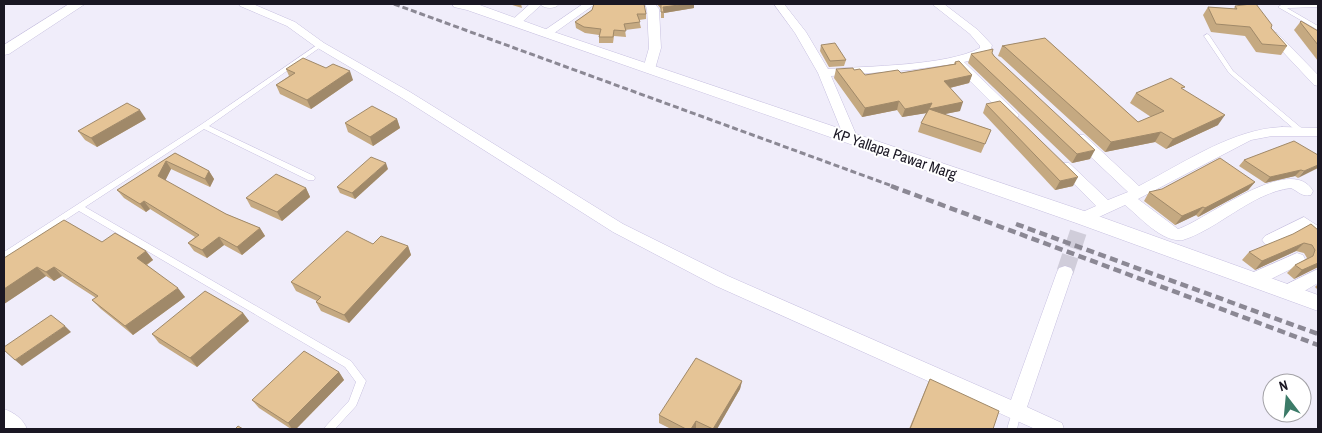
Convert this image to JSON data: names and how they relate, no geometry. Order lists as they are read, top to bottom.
{
  "streets": {
    "street": ["KP Yallapa Pawar Marg"]
  },
  "north": "top"
}
